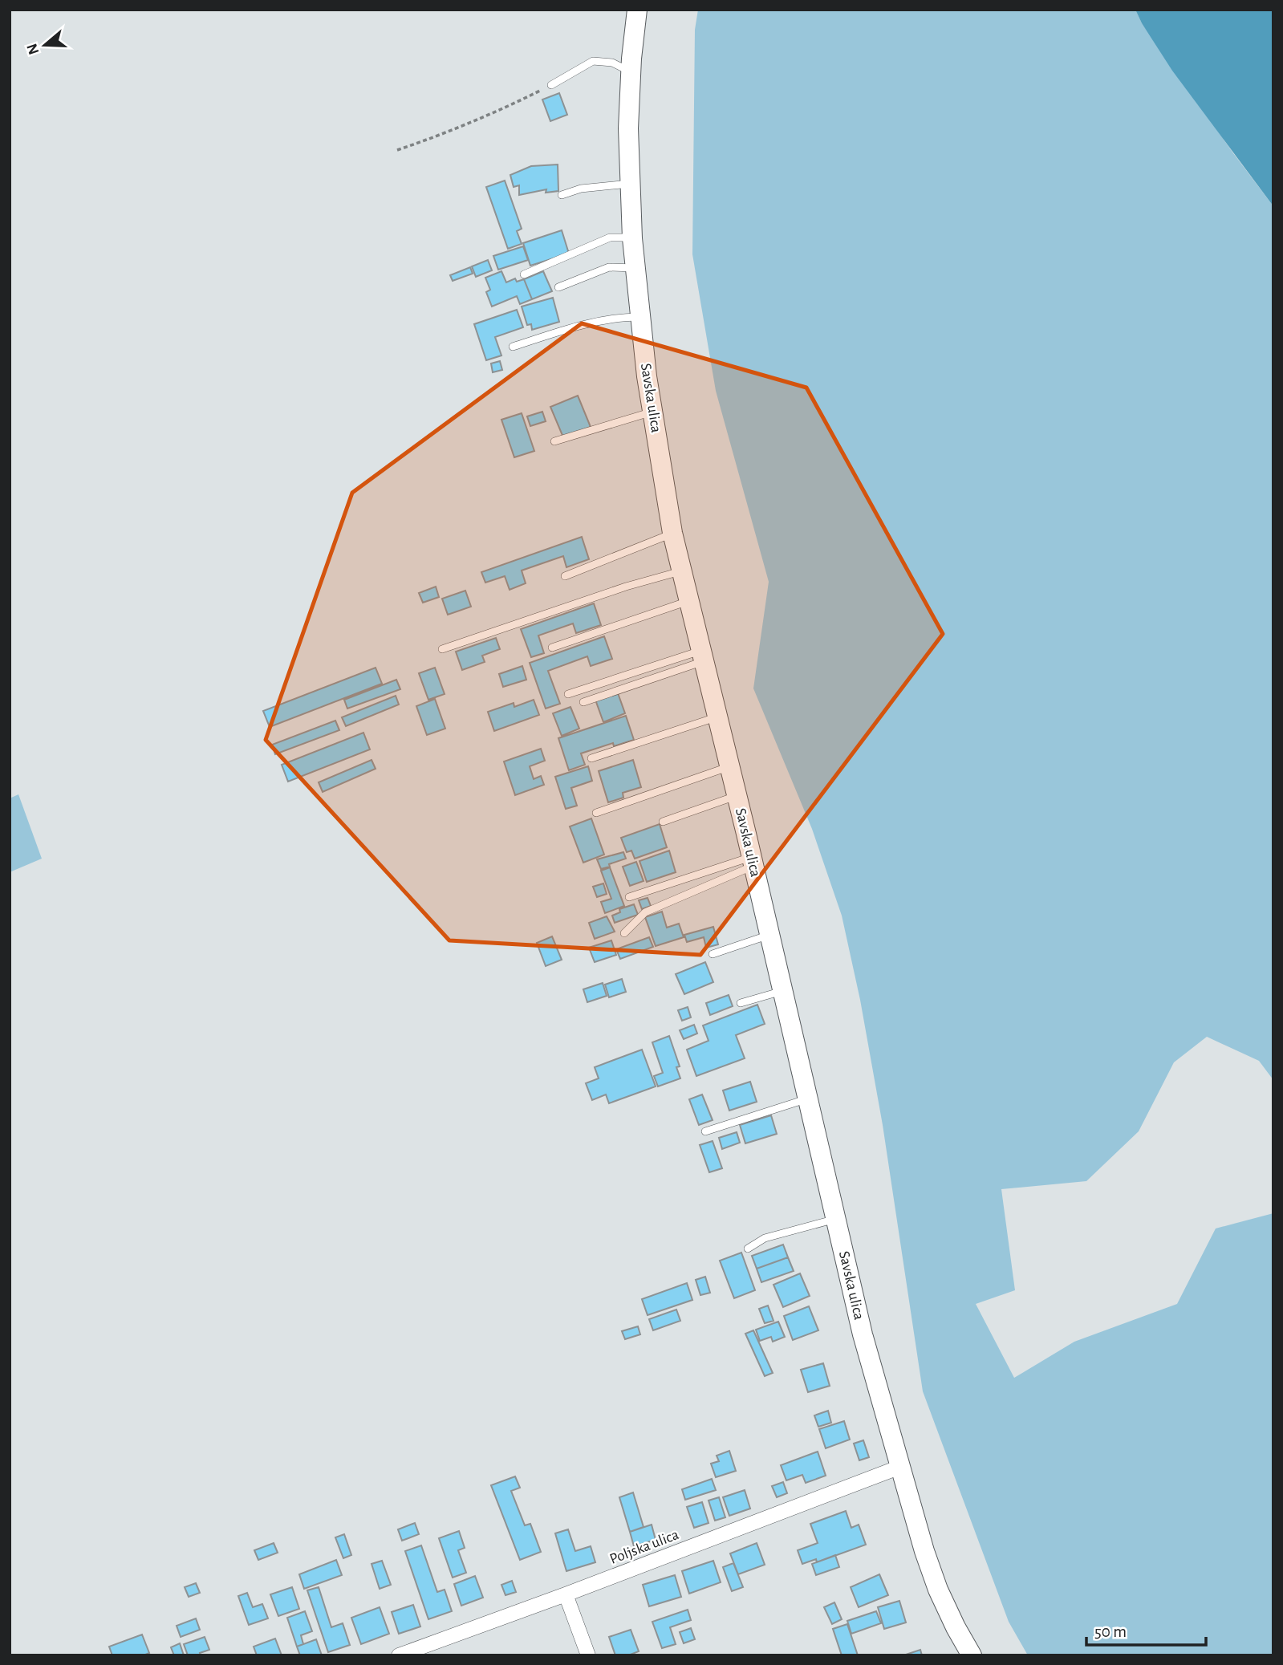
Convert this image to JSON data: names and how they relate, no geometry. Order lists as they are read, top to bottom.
{
  "streets": {
    "main road": ["Savska ulica"],
    "street": ["Poljska ulica"]
  },
  "crossings": [
    ["Savska ulica", "Poljska ulica"]
  ],
  "scale_bar": "50 m",
  "north": "left"
}
